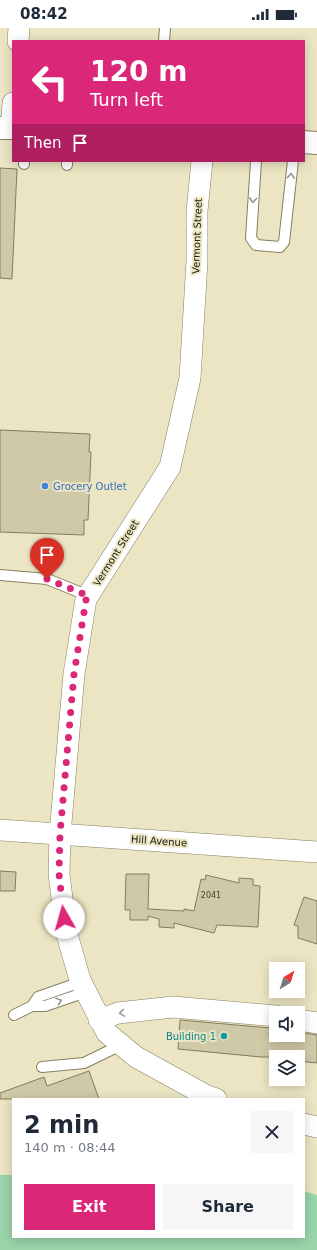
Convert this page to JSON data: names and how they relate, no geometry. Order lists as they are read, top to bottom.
{
  "streets": {
    "street": ["Vermont Street", "Hill Avenue"]
  },
  "crossings": [
    ["Vermont Street", "Hill Avenue"]
  ],
  "places": ["Grocery Outlet", "Building 1"],
  "house_numbers": ["2041"],
  "north": "top right",
  "page": {
    "status": "08:42",
    "turn": ["120 m", "Turn left"],
    "then": "Then",
    "heading": ["2 min", "140 m · 08:44"],
    "buttons": ["Exit", "Share"]
  }
}
